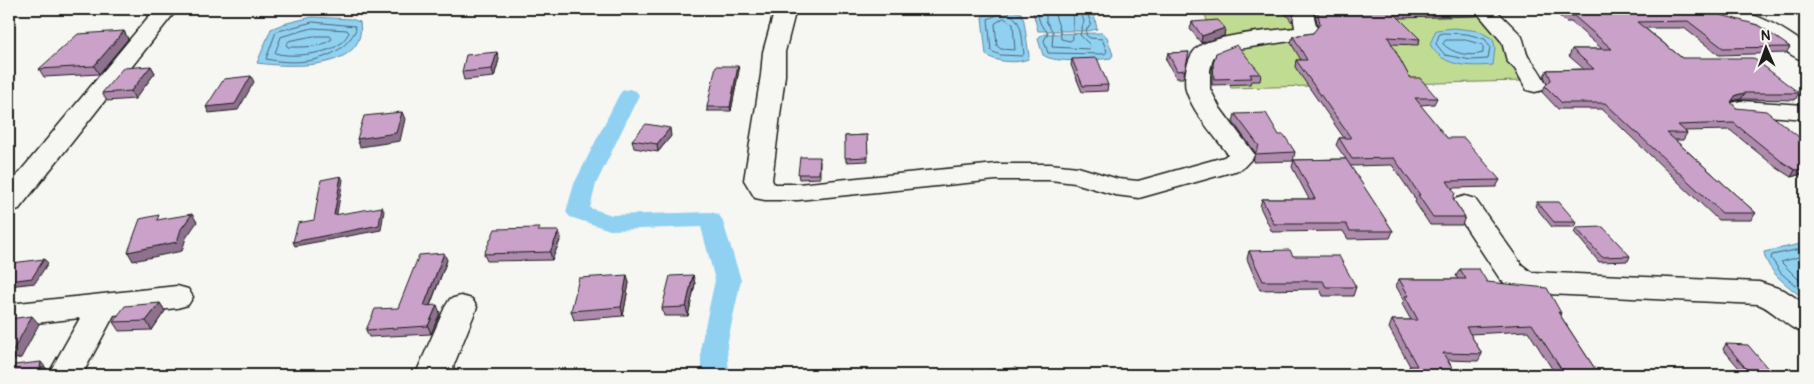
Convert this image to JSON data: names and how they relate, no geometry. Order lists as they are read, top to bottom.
{
  "north": "top"
}
